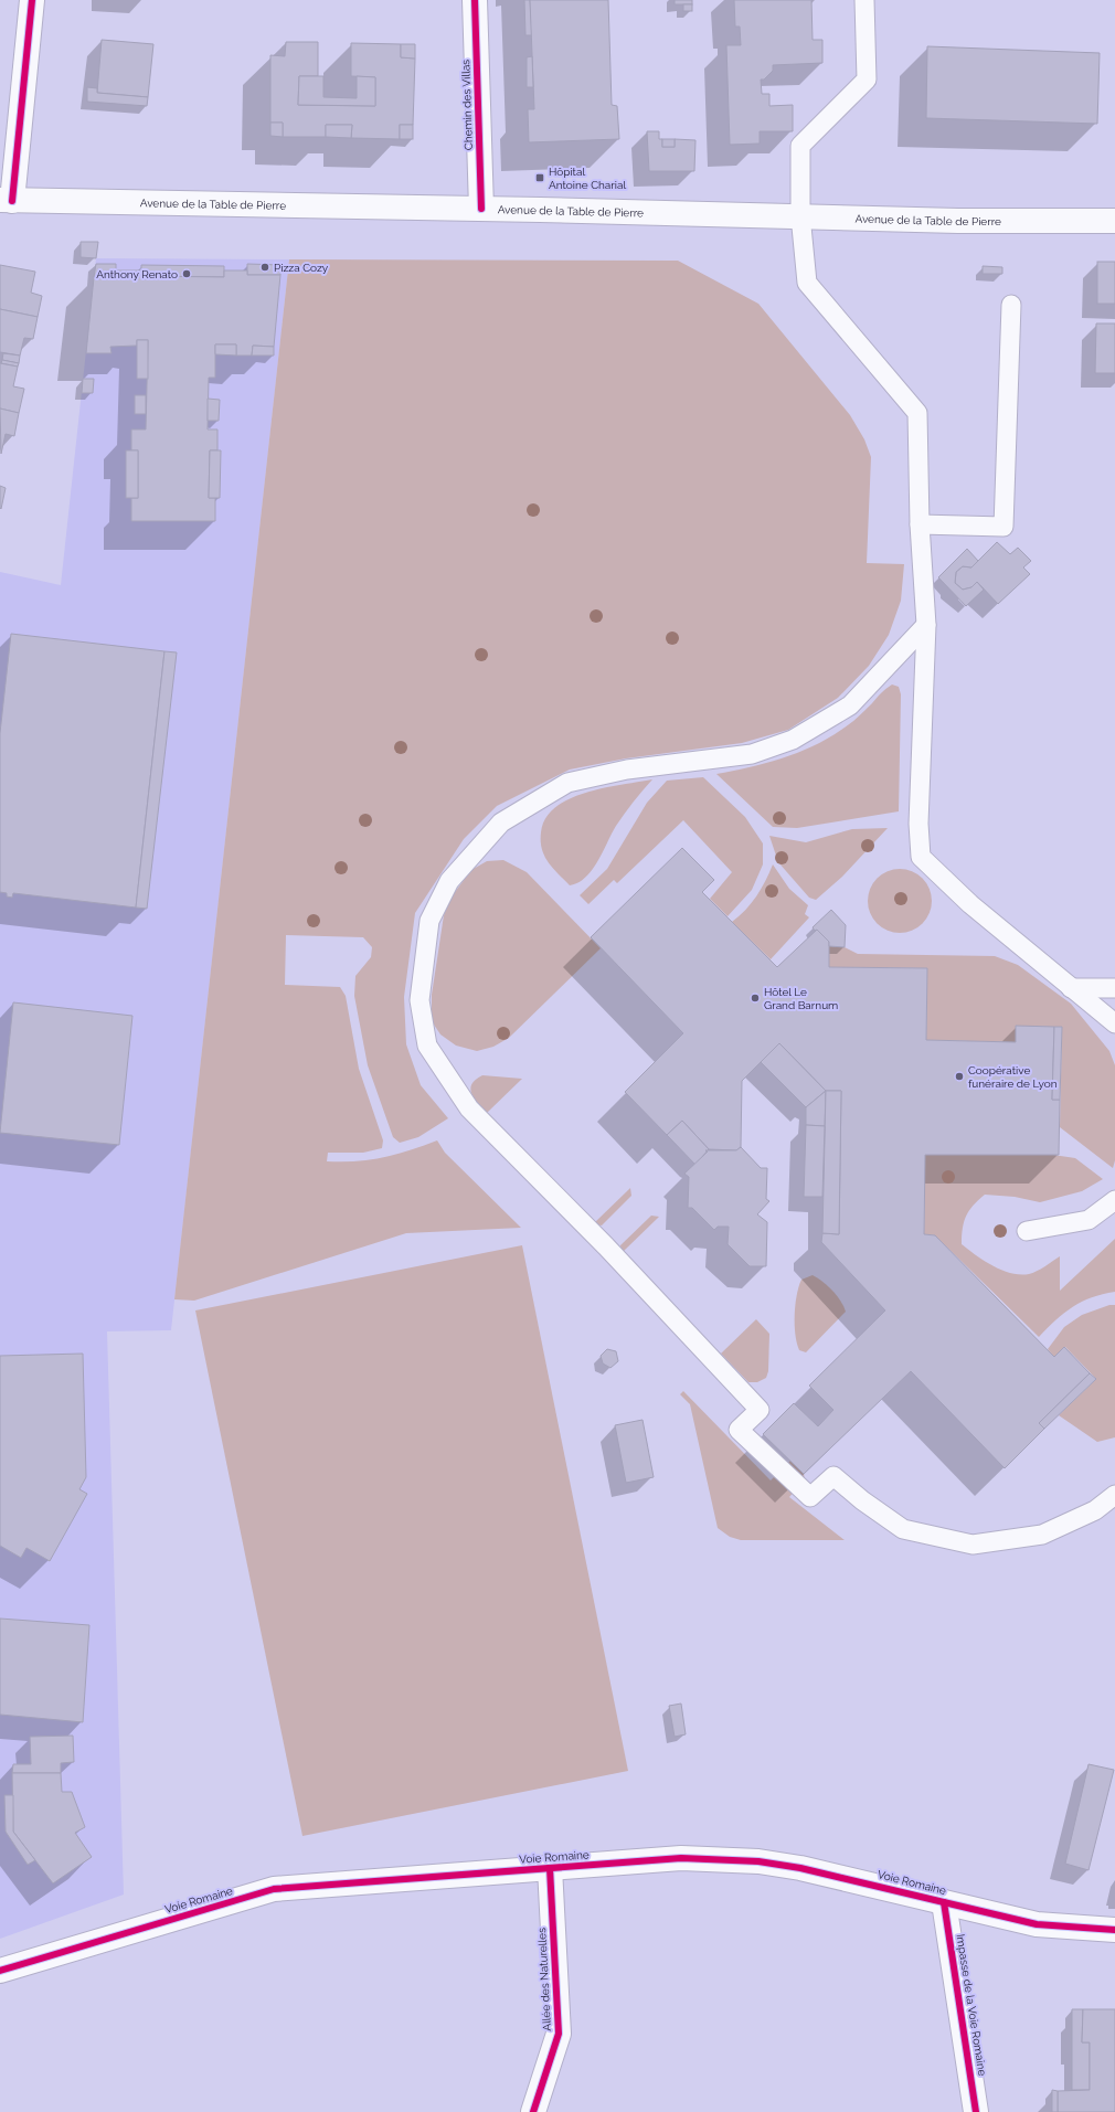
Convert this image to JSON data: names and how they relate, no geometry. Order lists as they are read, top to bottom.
{
  "streets": {
    "street": [
      "Chemin des Villas",
      "Avenue de la Table de Pierre",
      "Voie Romaine",
      "Allée des Naturelles",
      "Impasse de la Voie Romaine"
    ]
  },
  "crossings": [
    ["Chemin des Villas", "Avenue de la Table de Pierre"],
    ["Voie Romaine", "Allée des Naturelles"],
    ["Voie Romaine", "Impasse de la Voie Romaine"]
  ],
  "places": {
    "transit": ["Hôpital Antoine Charial"],
    "other": [
      "Pizza Cozy",
      "Anthony Renato",
      "Hôtel Le Grand Barnum",
      "Coopérative funéraire de Lyon"
    ]
  }
}
